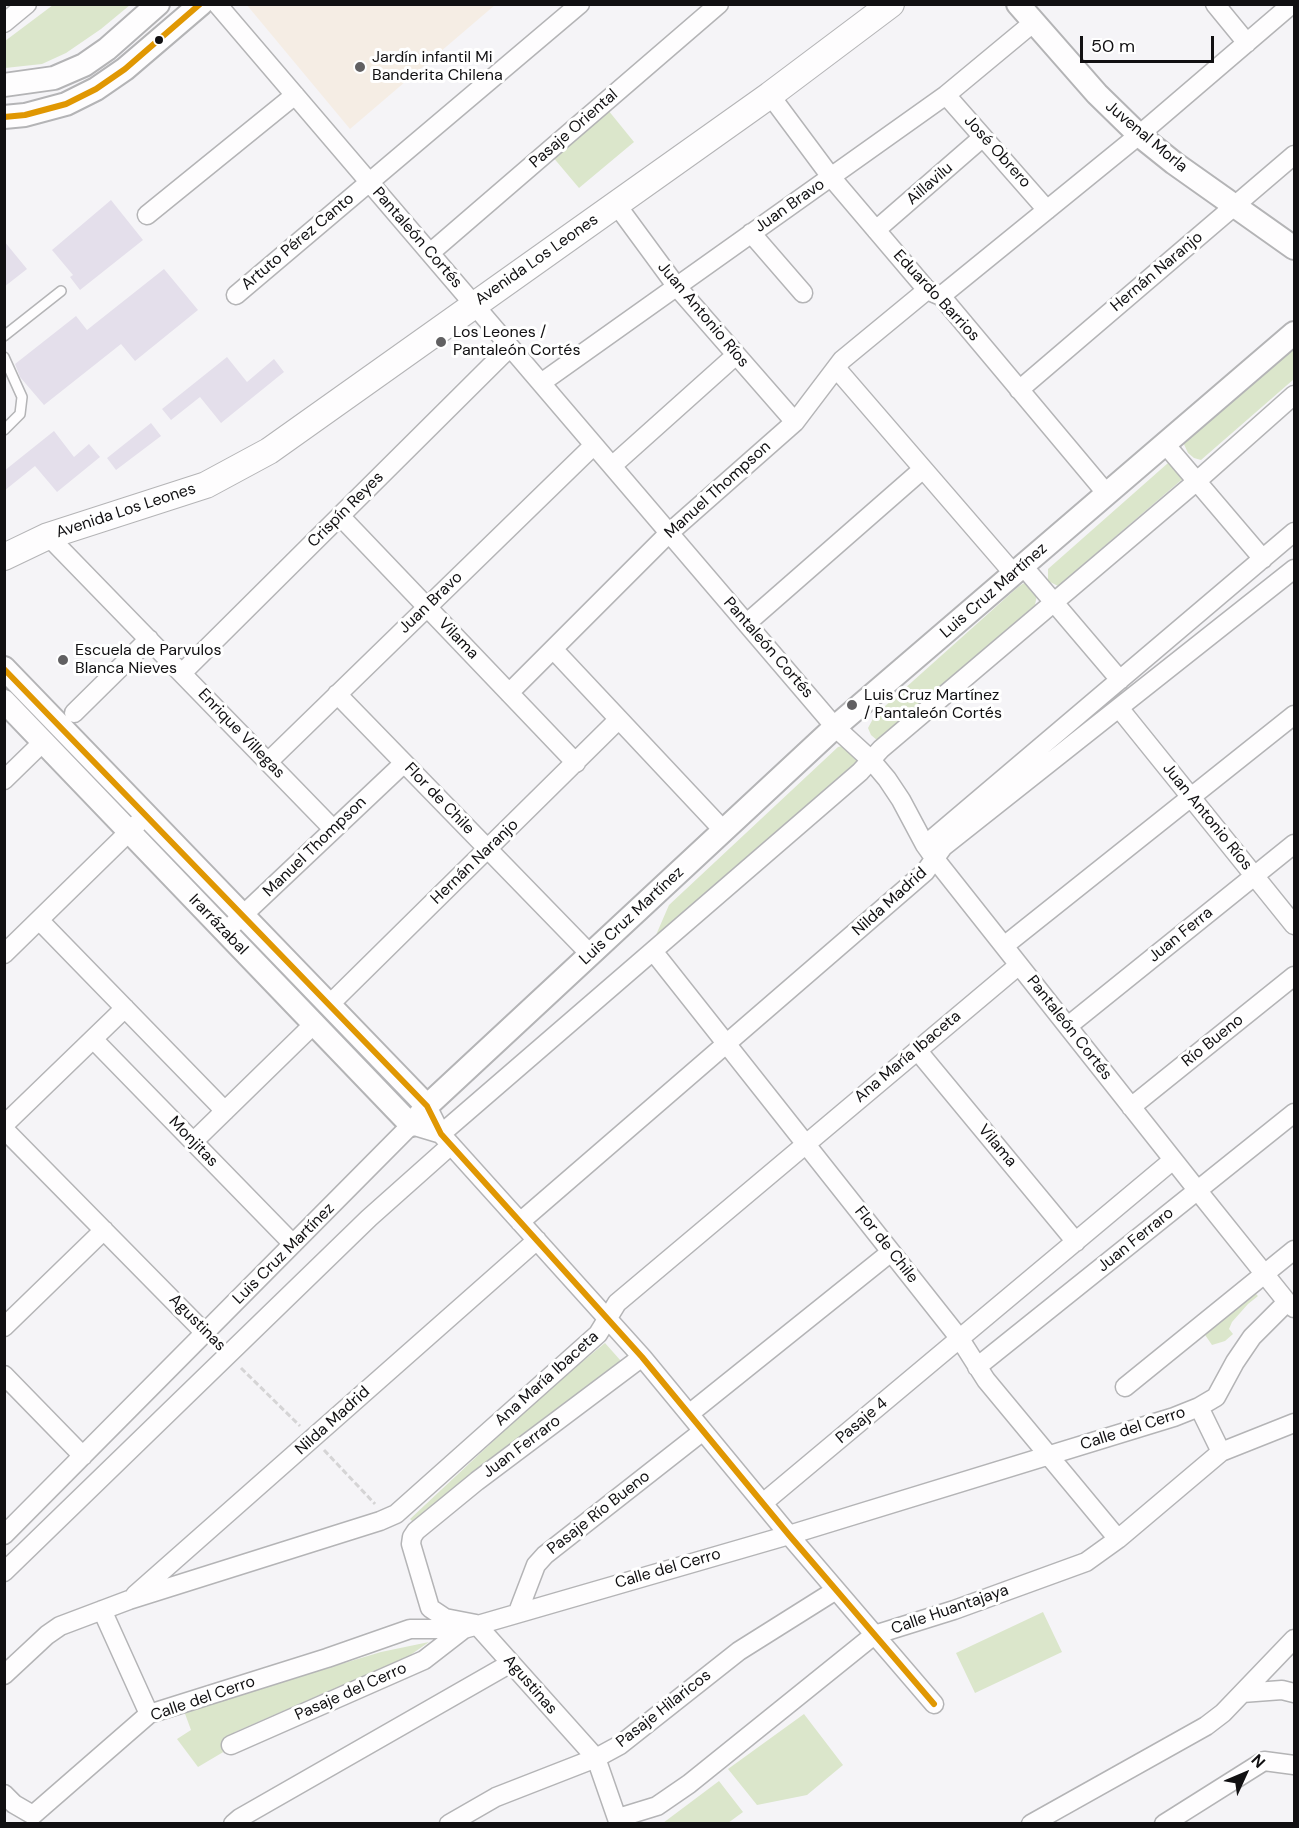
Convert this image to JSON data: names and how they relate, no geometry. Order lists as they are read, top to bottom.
{
  "streets": {
    "main road": ["Avenida Los Leones"],
    "street": [
      "Pasaje Oriental",
      "Juvenal Morla",
      "José Obrero",
      "Aillavilu",
      "Juan Bravo",
      "Pantaleón Cortés",
      "Artuto Pérez Canto",
      "Hernán Naranjo",
      "Eduardo Barrios",
      "Juan Antonio Ríos",
      "Manuel Thompson",
      "Crispín Reyes",
      "Luis Cruz Martínez",
      "Vilama",
      "Enrique Villegas",
      "Flor de Chile",
      "Nilda Madrid",
      "Irarrázabal",
      "Juan Ferra",
      "Río Bueno",
      "Ana María Ibaceta",
      "Monjitas",
      "Juan Ferraro",
      "Agustinas",
      "Pasaje 4",
      "Calle del Cerro",
      "Pasaje Río Bueno",
      "Calle Huantajaya",
      "Pasaje del Cerro",
      "Pasaje Hilaricos"
    ]
  },
  "crossings": [
    ["Pasaje Oriental", "Pantaleón Cortés"],
    ["Juvenal Morla", "Juan Bravo"],
    ["Juvenal Morla", "Hernán Naranjo"],
    ["Juvenal Morla", "Manuel Thompson"],
    ["José Obrero", "Aillavilu"],
    ["José Obrero", "Juan Bravo"],
    ["José Obrero", "Manuel Thompson"],
    ["Aillavilu", "Eduardo Barrios"],
    ["Juan Bravo", "Pantaleón Cortés"],
    ["Juan Bravo", "Eduardo Barrios"],
    ["Juan Bravo", "Juan Antonio Ríos"],
    ["Juan Bravo", "Vilama"],
    ["Juan Bravo", "Enrique Villegas"],
    ["Juan Bravo", "Flor de Chile"],
    ["Pantaleón Cortés", "Artuto Pérez Canto"],
    ["Pantaleón Cortés", "Avenida Los Leones"],
    ["Pantaleón Cortés", "Manuel Thompson"],
    ["Pantaleón Cortés", "Crispín Reyes"],
    ["Pantaleón Cortés", "Luis Cruz Martínez"],
    ["Pantaleón Cortés", "Nilda Madrid"],
    ["Pantaleón Cortés", "Juan Ferra"],
    ["Pantaleón Cortés", "Río Bueno"],
    ["Pantaleón Cortés", "Ana María Ibaceta"],
    ["Pantaleón Cortés", "Juan Ferraro"],
    ["Pantaleón Cortés", "Calle del Cerro"],
    ["Avenida Los Leones", "Eduardo Barrios"],
    ["Avenida Los Leones", "Juan Antonio Ríos"],
    ["Avenida Los Leones", "Enrique Villegas"],
    ["Hernán Naranjo", "Eduardo Barrios"],
    ["Hernán Naranjo", "Vilama"],
    ["Hernán Naranjo", "Flor de Chile"],
    ["Hernán Naranjo", "Irarrázabal"],
    ["Eduardo Barrios", "Manuel Thompson"],
    ["Eduardo Barrios", "Luis Cruz Martínez"],
    ["Juan Antonio Ríos", "Manuel Thompson"],
    ["Juan Antonio Ríos", "Nilda Madrid"],
    ["Juan Antonio Ríos", "Juan Ferra"],
    ["Manuel Thompson", "Vilama"],
    ["Manuel Thompson", "Enrique Villegas"],
    ["Manuel Thompson", "Flor de Chile"],
    ["Manuel Thompson", "Irarrázabal"],
    ["Crispín Reyes", "Vilama"],
    ["Crispín Reyes", "Enrique Villegas"],
    ["Luis Cruz Martínez", "Flor de Chile"],
    ["Luis Cruz Martínez", "Irarrázabal"],
    ["Luis Cruz Martínez", "Monjitas"],
    ["Luis Cruz Martínez", "Agustinas"],
    ["Vilama", "Ana María Ibaceta"],
    ["Flor de Chile", "Nilda Madrid"],
    ["Flor de Chile", "Ana María Ibaceta"],
    ["Flor de Chile", "Juan Ferraro"],
    ["Flor de Chile", "Pasaje 4"],
    ["Flor de Chile", "Calle del Cerro"],
    ["Flor de Chile", "Calle Huantajaya"],
    ["Nilda Madrid", "Irarrázabal"],
    ["Nilda Madrid", "Ana María Ibaceta"],
    ["Nilda Madrid", "Agustinas"],
    ["Irarrázabal", "Ana María Ibaceta"],
    ["Irarrázabal", "Juan Ferraro"],
    ["Irarrázabal", "Pasaje 4"],
    ["Irarrázabal", "Calle del Cerro"],
    ["Irarrázabal", "Pasaje Río Bueno"],
    ["Irarrázabal", "Calle Huantajaya"],
    ["Irarrázabal", "Pasaje Hilaricos"],
    ["Ana María Ibaceta", "Agustinas"],
    ["Juan Ferraro", "Agustinas"],
    ["Juan Ferraro", "Calle del Cerro"],
    ["Juan Ferraro", "Pasaje del Cerro"],
    ["Agustinas", "Calle del Cerro"],
    ["Agustinas", "Calle Huantajaya"],
    ["Agustinas", "Pasaje del Cerro"],
    ["Agustinas", "Pasaje Hilaricos"],
    ["Calle del Cerro", "Pasaje Río Bueno"],
    ["Calle del Cerro", "Pasaje del Cerro"]
  ],
  "places": [
    "Jardín infantil Mi Banderita Chilena",
    "Los Leones / Pantaleón Cortés",
    "Escuela de Parvulos Blanca Nieves",
    "Luis Cruz Martínez / Pantaleón Cortés"
  ],
  "scale_bar": "50 m",
  "north": "top right"
}
